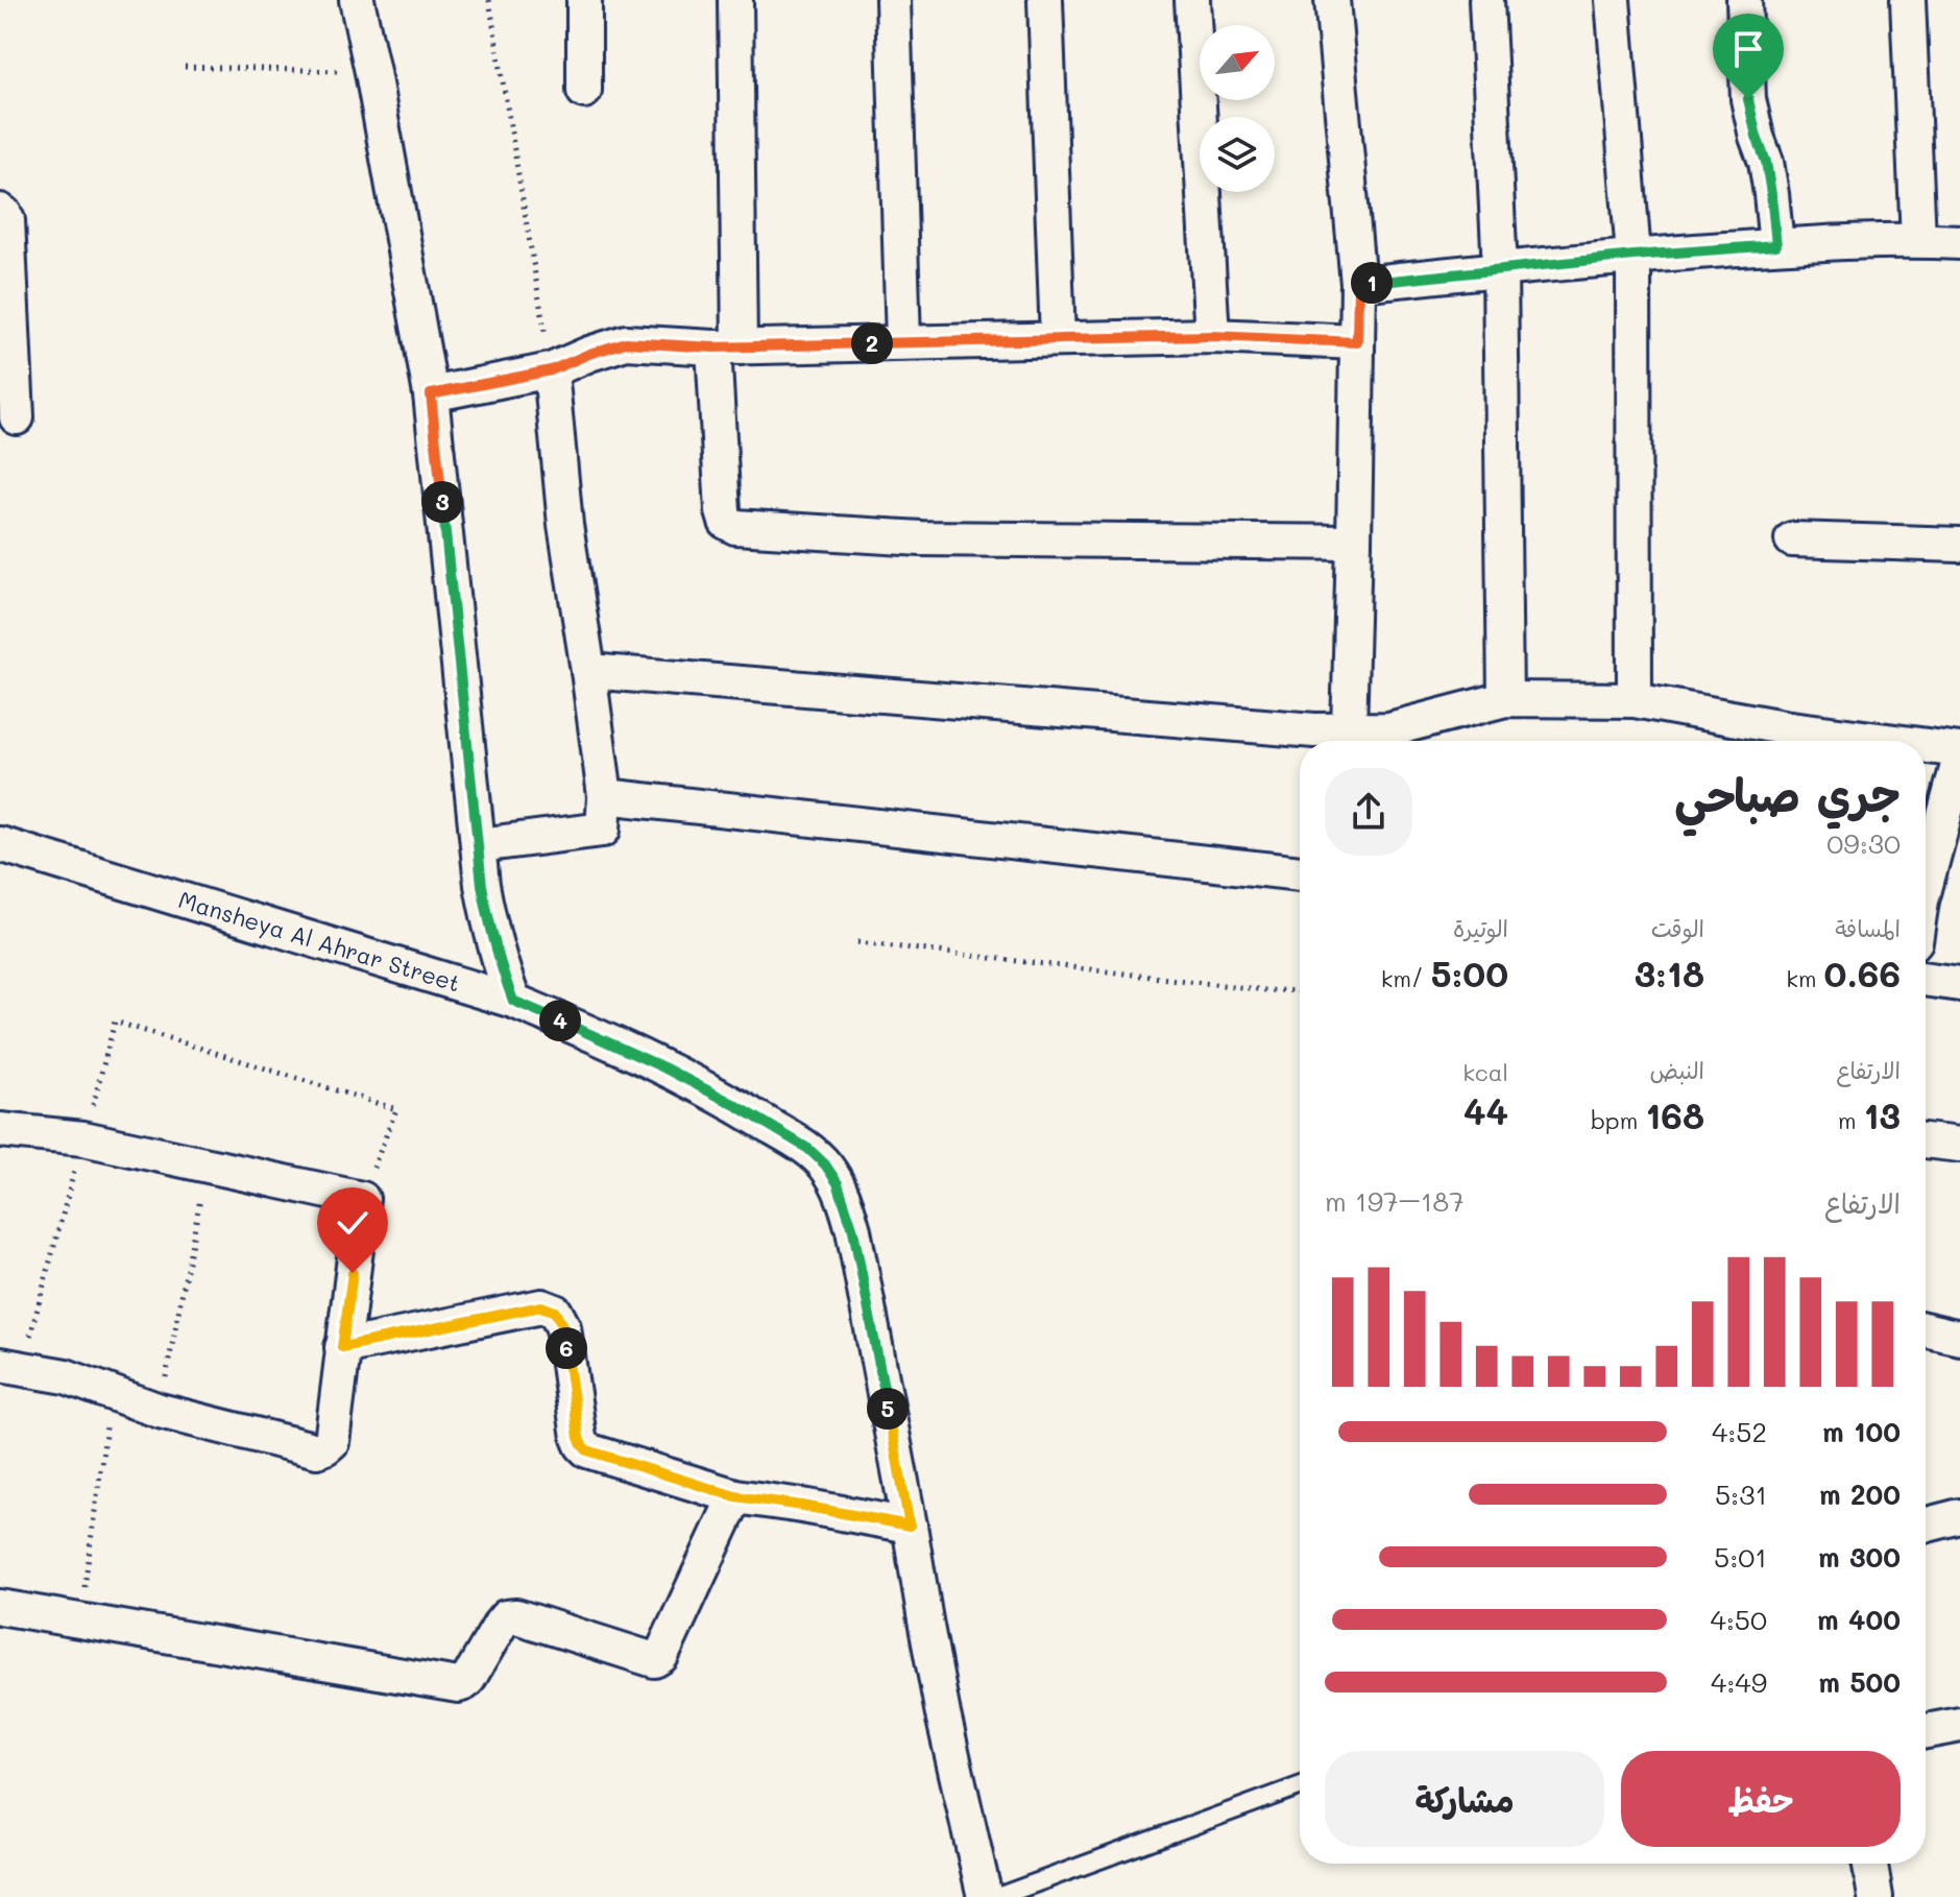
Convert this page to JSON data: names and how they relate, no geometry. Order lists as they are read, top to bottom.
{
  "streets": {
    "street": ["Mansheya Al Ahrar Street"]
  },
  "north": "top right",
  "page": {
    "pins": [
      "1",
      "2",
      "3",
      "4",
      "6",
      "5"
    ],
    "heading": ["جري صباحي", "09:30"],
    "stats": [
      ["المسافة", "0.66 km"],
      ["الوقت", "3:18"],
      ["الوتيرة", "5:00 /km"],
      ["الارتفاع", "13 m"],
      ["النبض", "168 bpm"],
      ["kcal", "44"]
    ],
    "chart": ["الارتفاع", "187–197 m"],
    "list": [
      {
        "name": "100 m",
        "note": "4:52"
      },
      {
        "name": "200 m",
        "note": "5:31"
      },
      {
        "name": "300 m",
        "note": "5:01"
      },
      {
        "name": "400 m",
        "note": "4:50"
      },
      {
        "name": "500 m",
        "note": "4:49"
      }
    ],
    "buttons": ["حفظ", "مشاركة"]
  }
}
